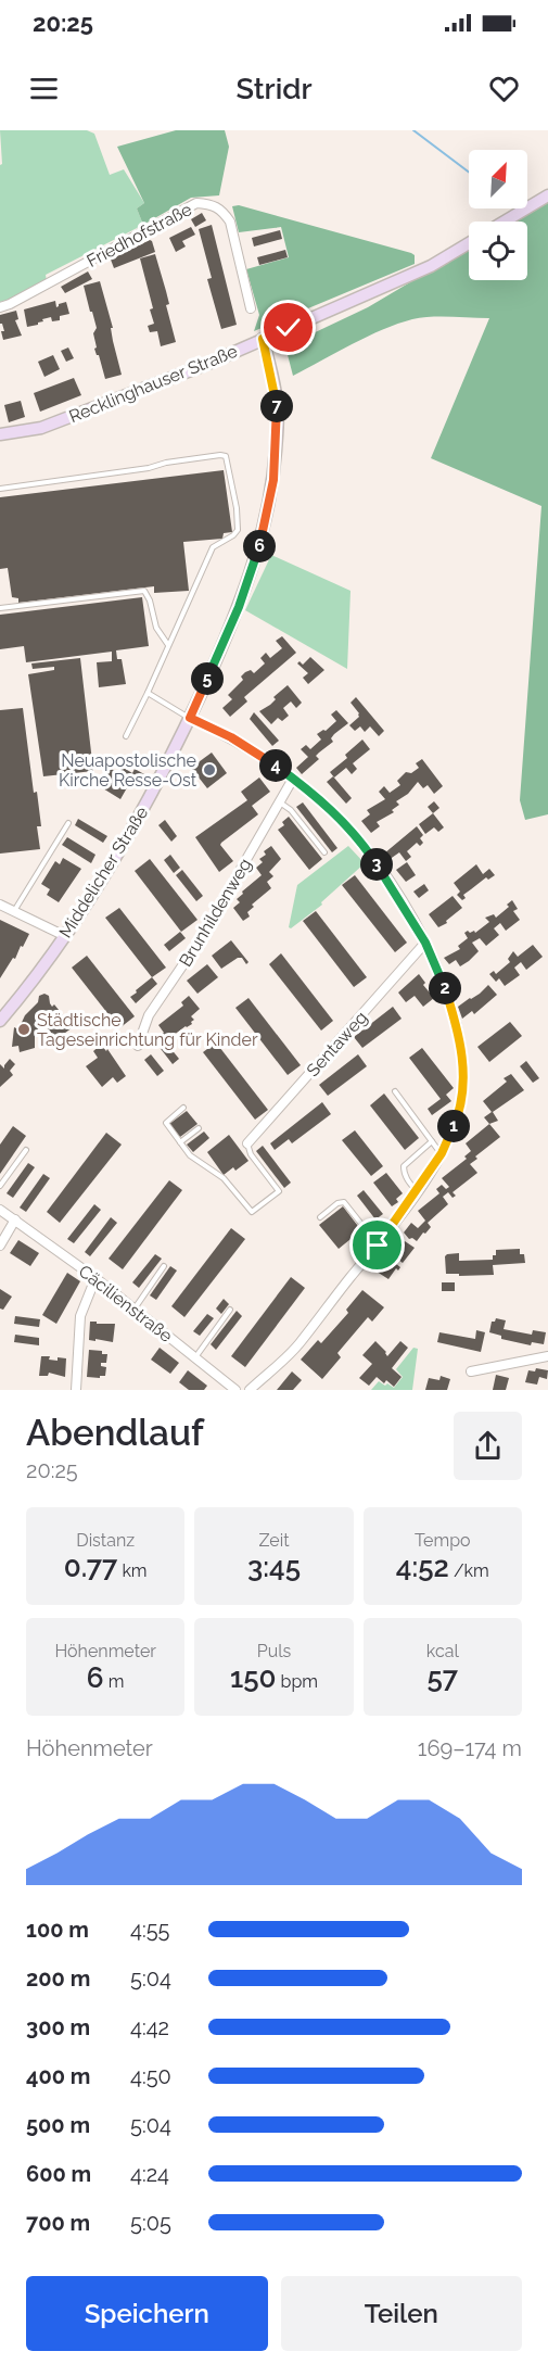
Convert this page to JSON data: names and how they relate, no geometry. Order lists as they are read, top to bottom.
{
  "streets": {
    "street": [
      "Friedhofstraße",
      "Recklinghauser Straße",
      "Middelicher Straße",
      "Brunhildenweg",
      "Sentaweg",
      "Cäcilienstraße"
    ]
  },
  "crossings": [
    ["Recklinghauser Straße", "Middelicher Straße"]
  ],
  "places": ["Neuapostolische Kirche Resse-Ost", "Städtische Tageseinrichtung für Kinder"],
  "north": "top right",
  "page": {
    "status": "20:25",
    "header": "Stridr",
    "pins": [
      "7",
      "6",
      "5",
      "4",
      "3",
      "2",
      "1"
    ],
    "heading": ["Abendlauf", "20:25"],
    "stats": [
      ["Distanz", "0.77 km"],
      ["Zeit", "3:45"],
      ["Tempo", "4:52 /km"],
      ["Höhenmeter", "6 m"],
      ["Puls", "150 bpm"],
      ["kcal", "57"]
    ],
    "chart": ["Höhenmeter", "169–174 m"],
    "list": [
      {
        "name": "100 m",
        "note": "4:55"
      },
      {
        "name": "200 m",
        "note": "5:04"
      },
      {
        "name": "300 m",
        "note": "4:42"
      },
      {
        "name": "400 m",
        "note": "4:50"
      },
      {
        "name": "500 m",
        "note": "5:04"
      },
      {
        "name": "600 m",
        "note": "4:24"
      },
      {
        "name": "700 m",
        "note": "5:05"
      }
    ],
    "buttons": ["Speichern", "Teilen"]
  }
}
